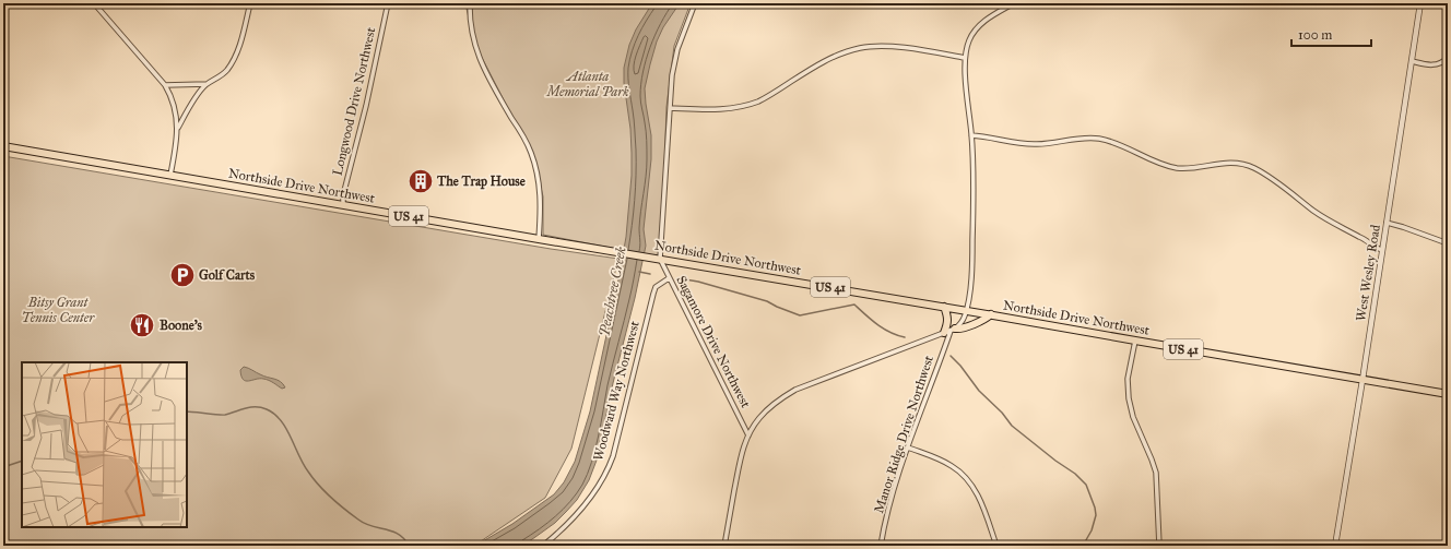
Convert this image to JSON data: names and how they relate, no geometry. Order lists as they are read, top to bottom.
{
  "streets": {
    "main road": ["Northside Drive Northwest", "US 41"],
    "street": [
      "Longwood Drive Northwest",
      "West Wesley Road",
      "Sagamore Drive Northwest",
      "Woodward Way Northwest",
      "Manor Ridge Drive Northwest"
    ]
  },
  "crossings": [
    ["Longwood Drive Northwest", "Northside Drive Northwest"],
    ["Northside Drive Northwest", "West Wesley Road"],
    ["Northside Drive Northwest", "Sagamore Drive Northwest"],
    ["Northside Drive Northwest", "Manor Ridge Drive Northwest"],
    ["Sagamore Drive Northwest", "Woodward Way Northwest"]
  ],
  "water": ["Peachtree Creek"],
  "parks": ["Atlanta Memorial Park", "Bitsy Grant Tennis Center"],
  "places": {
    "building": ["The Trap House"],
    "parking": ["Golf Carts"],
    "restaurant": ["Boone's"]
  },
  "scale_bar": "100 m"
}
